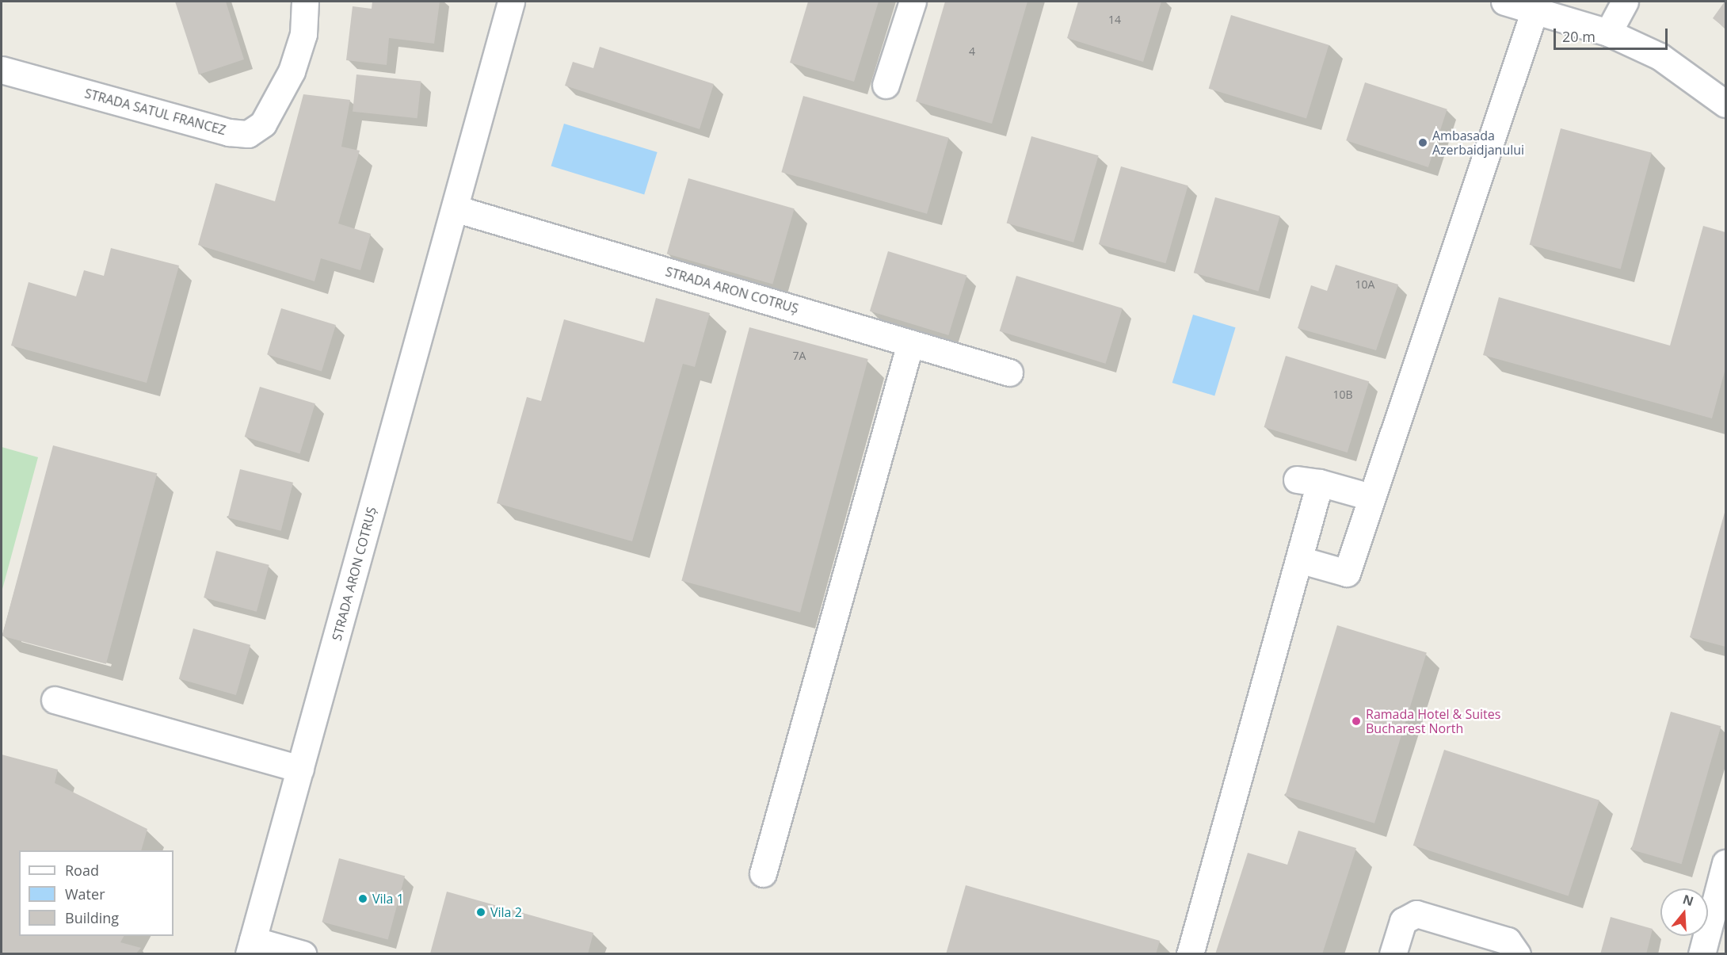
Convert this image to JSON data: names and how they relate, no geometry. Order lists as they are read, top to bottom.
{
  "streets": {
    "street": ["STRADA SATUL FRANCEZ", "STRADA ARON COTRUȘ"]
  },
  "places": [
    "Ambasada Azerbaidjanului",
    "Ramada Hotel & Suites Bucharest North",
    "Vila 1",
    "Vila 2"
  ],
  "house_numbers": [
    "14",
    "4",
    "10A",
    "7A",
    "10B"
  ],
  "legend": ["Road", "Water", "Building"],
  "scale_bar": "20 m",
  "north": "top"
}
